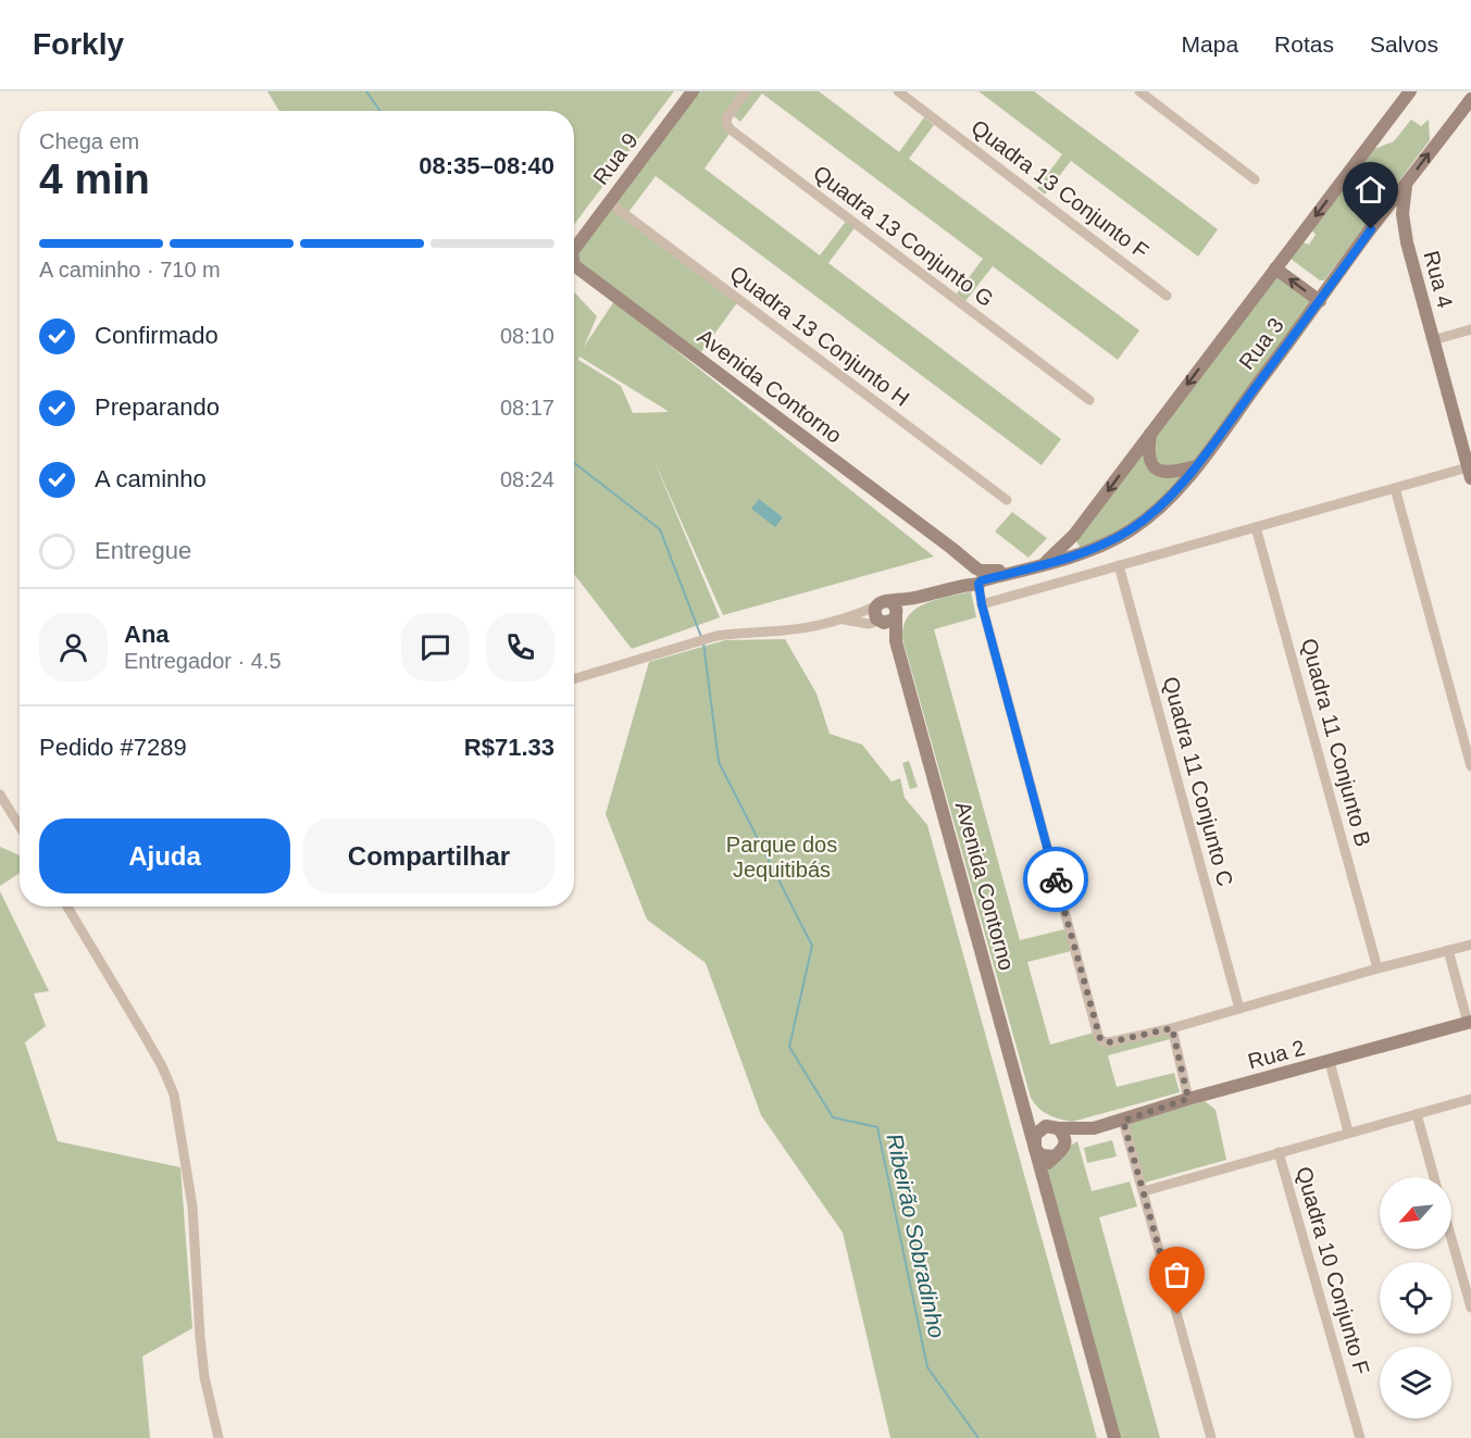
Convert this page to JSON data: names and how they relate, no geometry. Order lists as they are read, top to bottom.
{
  "streets": {
    "main road": [
      "Rua 9",
      "Rua 4",
      "Rua 3",
      "Avenida Contorno",
      "Rua 2"
    ],
    "street": [
      "Quadra 13 Conjunto F",
      "Quadra 13 Conjunto G",
      "Quadra 13 Conjunto H",
      "Quadra 11 Conjunto B",
      "Quadra 11 Conjunto C",
      "Quadra 10 Conjunto F"
    ]
  },
  "crossings": [
    ["Rua 9", "Quadra 13 Conjunto H"],
    ["Rua 4", "Rua 3"],
    ["Rua 3", "Avenida Contorno"],
    ["Avenida Contorno", "Rua 2"]
  ],
  "water": ["Ribeirão Sobradinho"],
  "parks": ["Parque dos Jequitibás"],
  "north": "bottom left",
  "page": {
    "header": "Forkly",
    "nav": ["Mapa", "Rotas", "Salvos"],
    "heading": ["4 min", "Chega em", "08:35–08:40"],
    "panel": [
      "Ana",
      "Entregador · 4.5",
      "Pedido #7289",
      "R$71.33"
    ],
    "bar": "A caminho · 710 m",
    "list": [
      ["Confirmado", "08:10"],
      ["Preparando", "08:17"],
      ["A caminho", "08:24"],
      "Entregue"
    ],
    "buttons": ["Ajuda", "Compartilhar"]
  }
}
